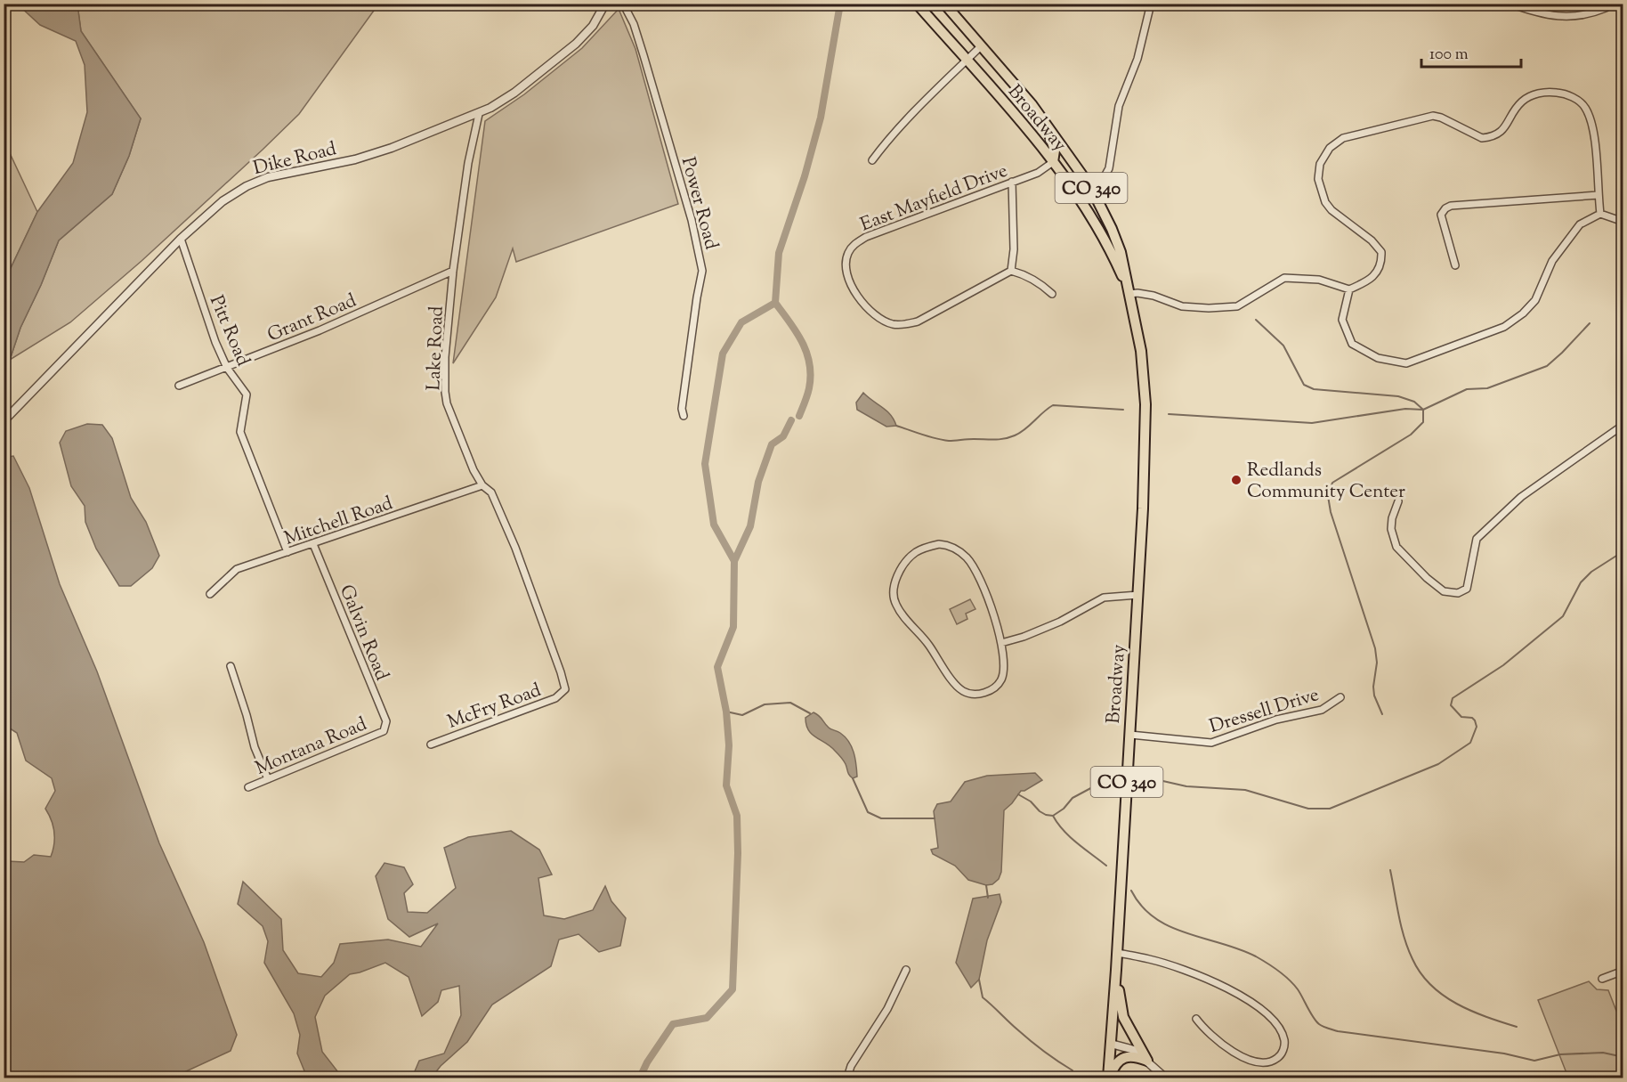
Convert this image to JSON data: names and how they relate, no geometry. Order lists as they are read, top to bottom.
{
  "streets": {
    "main road": ["Broadway", "CO 340"],
    "street": [
      "Dike Road",
      "East Mayfield Drive",
      "Power Road",
      "Grant Road",
      "Pitt Road",
      "Lake Road",
      "Mitchell Road",
      "Galvin Road",
      "McFry Road",
      "Dressell Drive",
      "Montana Road"
    ]
  },
  "crossings": [
    ["Broadway", "East Mayfield Drive"],
    ["Broadway", "Dressell Drive"],
    ["Dike Road", "Pitt Road"],
    ["Dike Road", "Lake Road"],
    ["Grant Road", "Pitt Road"],
    ["Grant Road", "Lake Road"],
    ["Pitt Road", "Mitchell Road"],
    ["Lake Road", "Mitchell Road"],
    ["Lake Road", "McFry Road"],
    ["Mitchell Road", "Galvin Road"],
    ["Galvin Road", "Montana Road"]
  ],
  "places": ["Redlands Community Center"],
  "scale_bar": "100 m"
}
